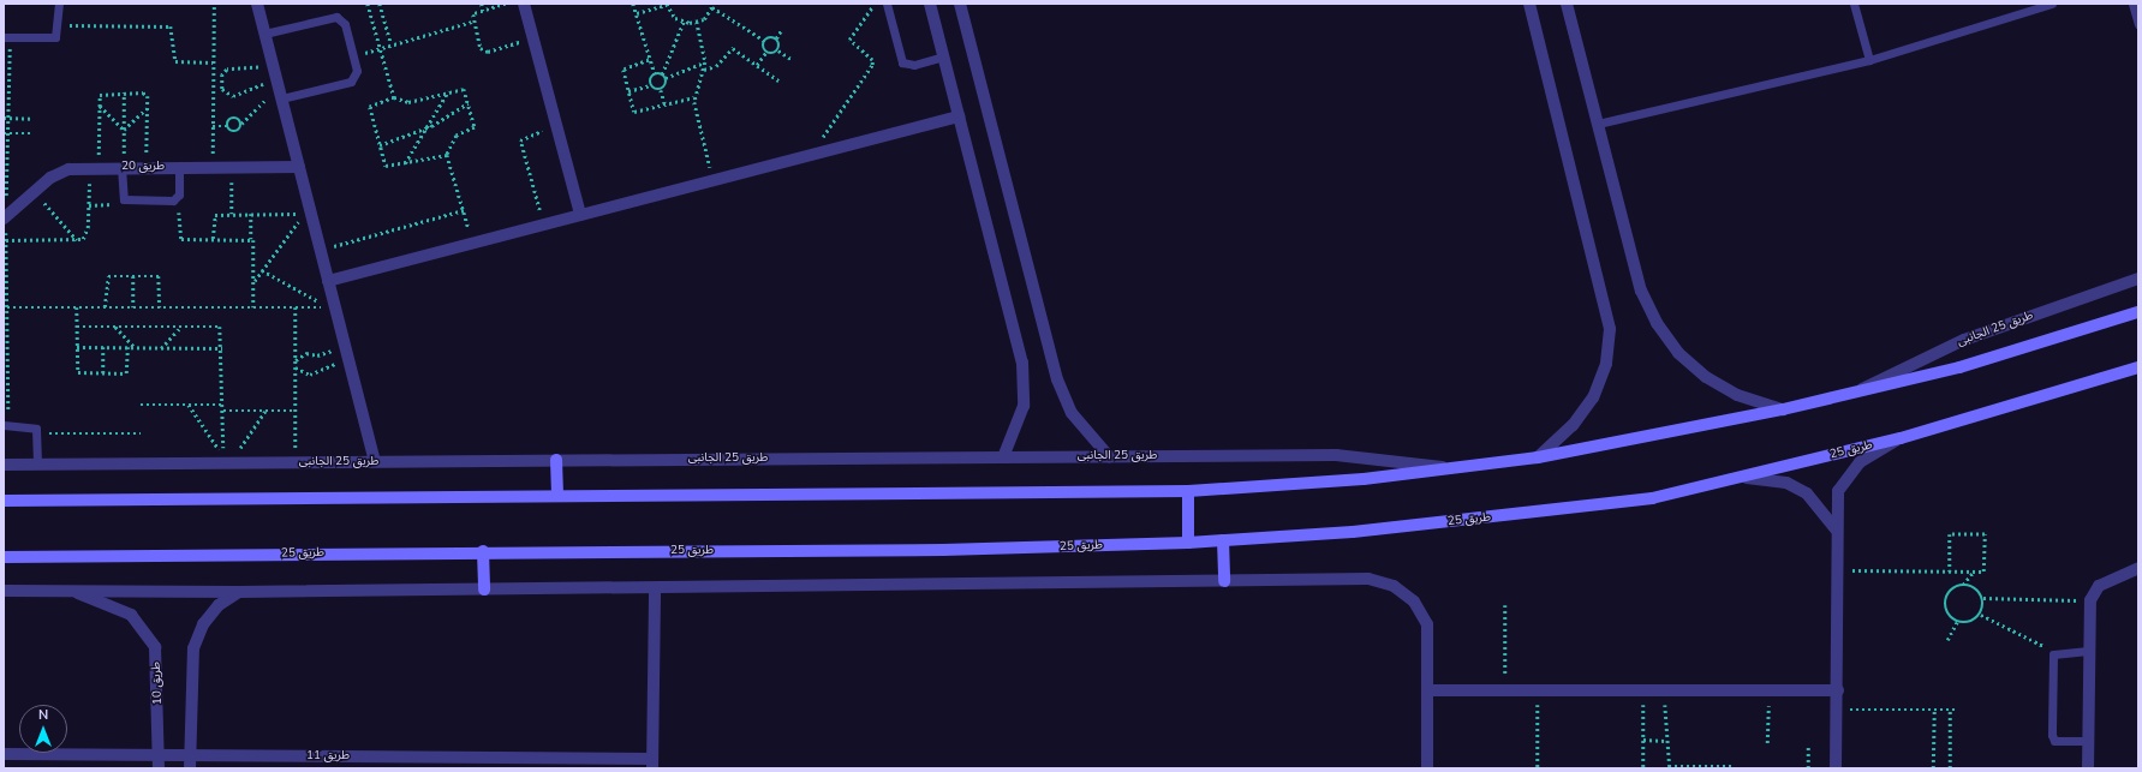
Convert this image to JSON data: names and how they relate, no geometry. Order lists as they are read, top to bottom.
{
  "streets": {
    "street": [
      "طريق 20",
      "طريق 25 الجانبى",
      "طريق 25",
      "طريق 10",
      "طريق 11"
    ]
  },
  "crossings": [
    ["طريق 10", "طريق 11"]
  ],
  "north": "top"
}
